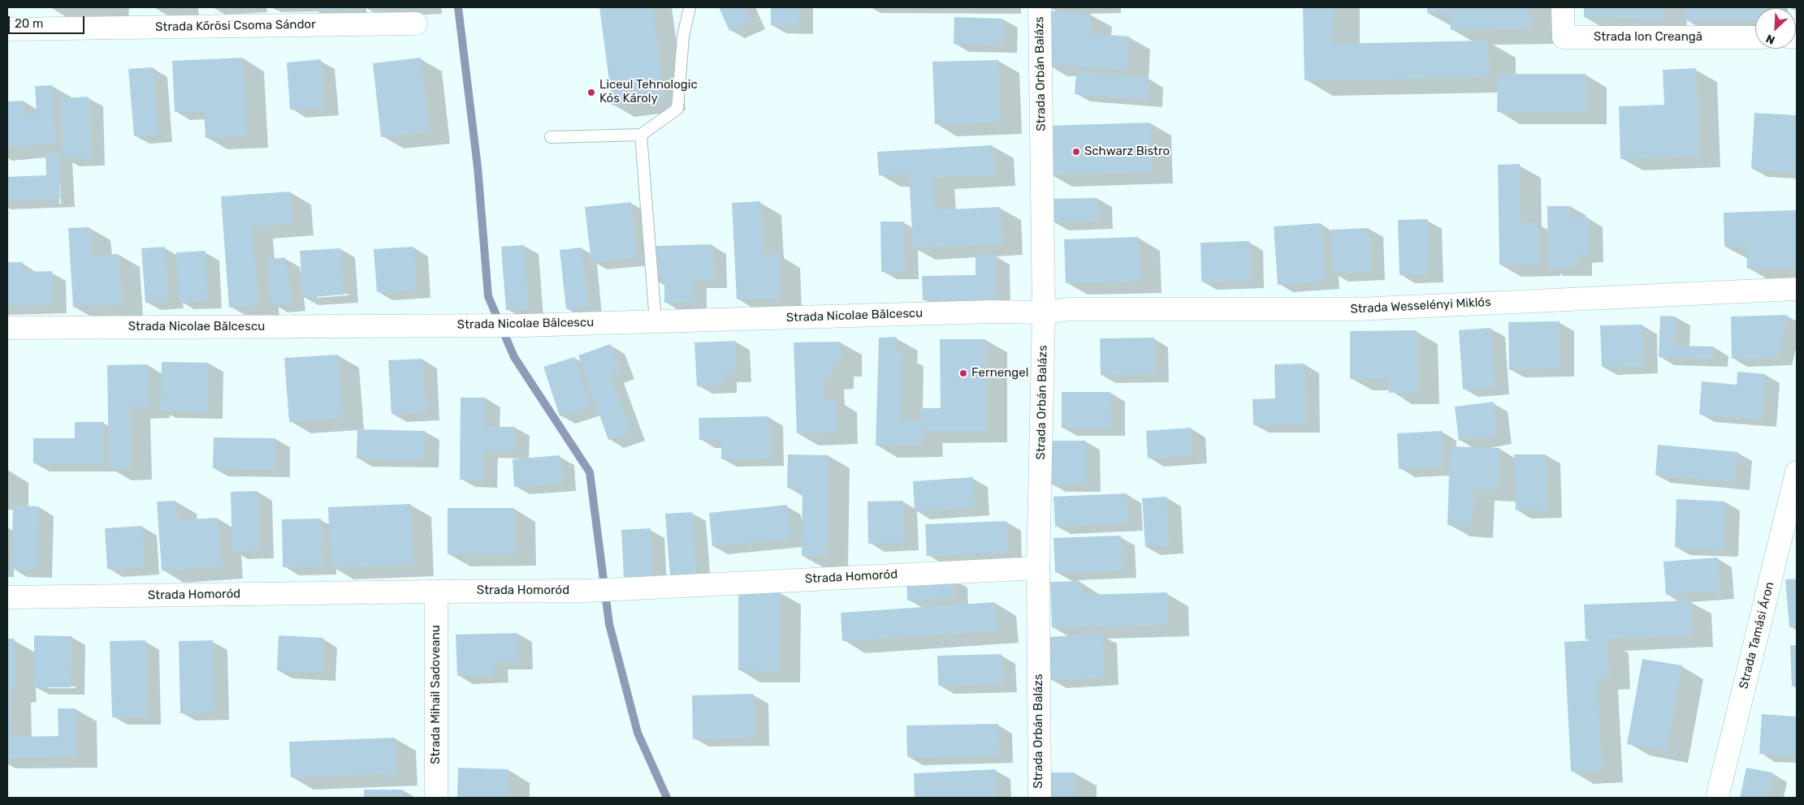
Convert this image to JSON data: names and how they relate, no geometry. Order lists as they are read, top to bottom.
{
  "streets": {
    "main road": [
      "Strada Kőrösi Csoma Sándor",
      "Strada Ion Creangă",
      "Strada Orbán Balázs",
      "Strada Wesselényi Miklós",
      "Strada Nicolae Bălcescu",
      "Strada Homoród",
      "Strada Tamási Áron",
      "Strada Mihail Sadoveanu"
    ]
  },
  "crossings": [
    ["Strada Orbán Balázs", "Strada Wesselényi Miklós"],
    ["Strada Orbán Balázs", "Strada Nicolae Bălcescu"],
    ["Strada Orbán Balázs", "Strada Homoród"],
    ["Strada Wesselényi Miklós", "Strada Nicolae Bălcescu"],
    ["Strada Homoród", "Strada Mihail Sadoveanu"]
  ],
  "places": ["Liceul Tehnologic Kós Károly", "Schwarz Bistro", "Fernengel"],
  "scale_bar": "20 m",
  "north": "bottom left"
}
